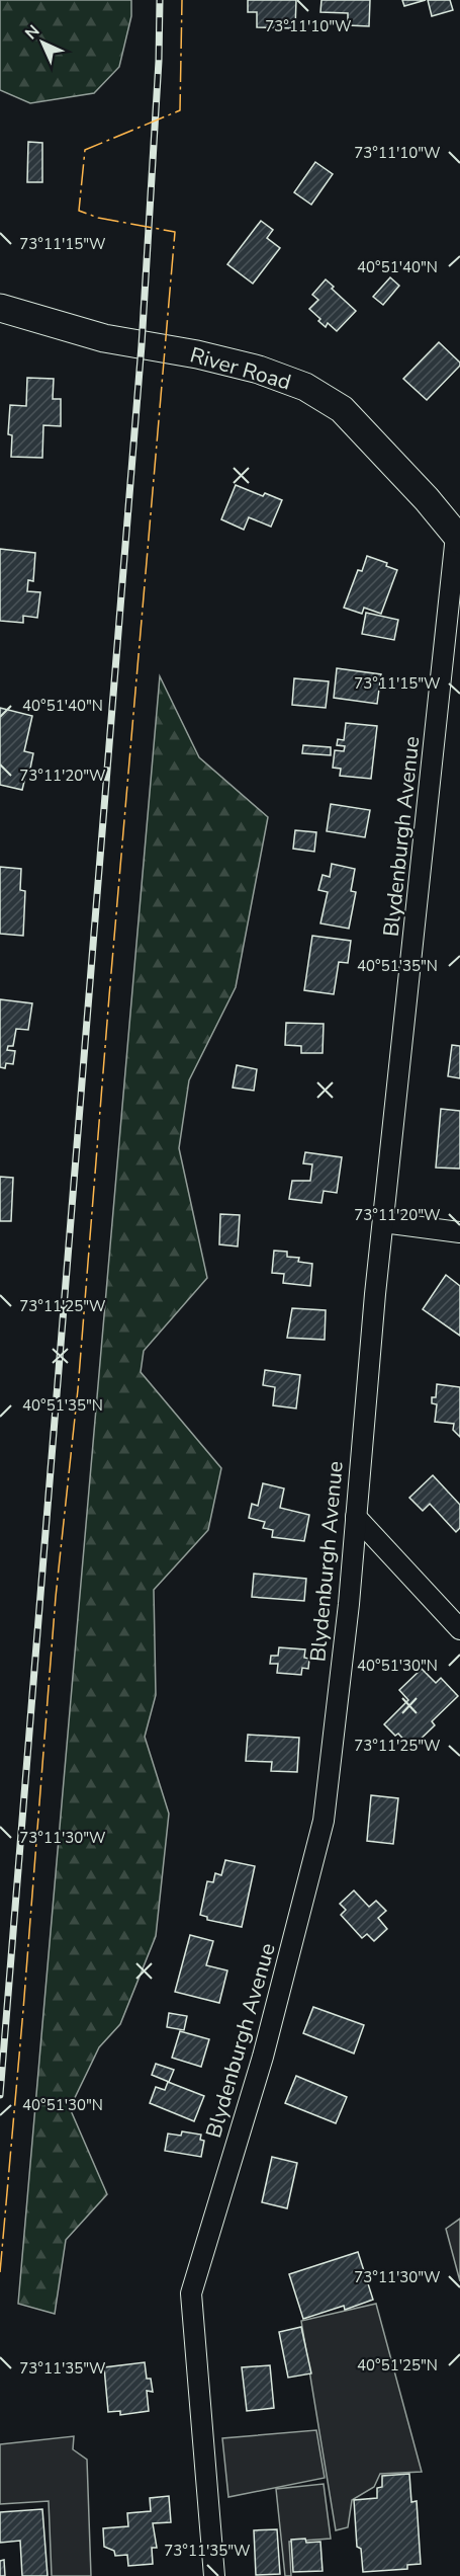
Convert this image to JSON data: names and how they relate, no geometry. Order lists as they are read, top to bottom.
{
  "streets": {
    "street": ["River Road", "Blydenburgh Avenue"]
  },
  "crossings": [
    ["River Road", "Blydenburgh Avenue"]
  ],
  "north": "top left",
  "coordinates": [
    "73°11'10\"W",
    "73°11'15\"W",
    "40°51'40\"N",
    "73°11'20\"W",
    "40°51'35\"N",
    "73°11'25\"W",
    "40°51'30\"N",
    "73°11'30\"W",
    "40°51'25\"N",
    "73°11'35\"W"
  ]
}
